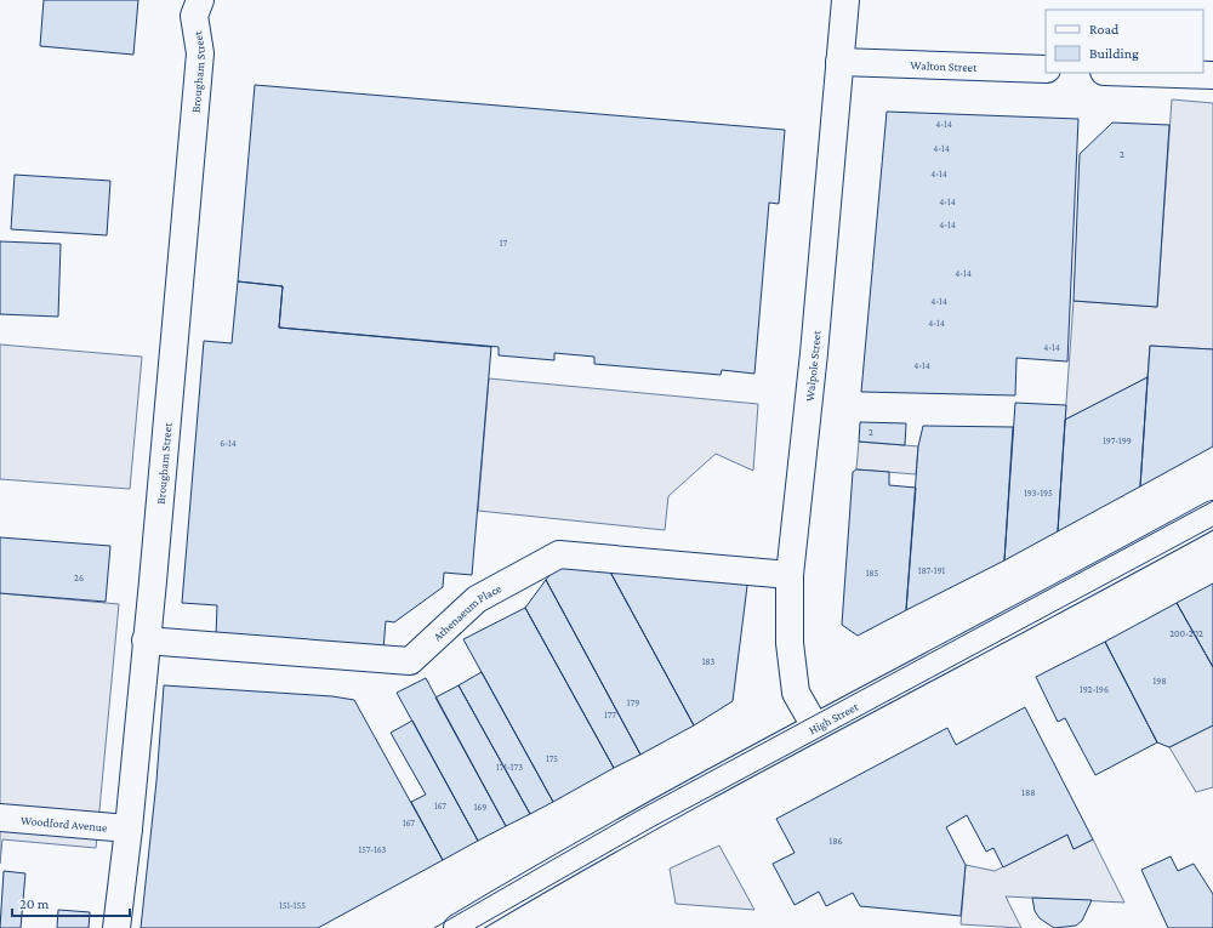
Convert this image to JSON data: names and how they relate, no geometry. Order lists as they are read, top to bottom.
{
  "streets": {
    "street": [
      "Walton Street",
      "Brougham Street",
      "Walpole Street",
      "Athenaeum Place",
      "High Street",
      "Woodford Avenue"
    ]
  },
  "crossings": [
    ["Walton Street", "Walpole Street"],
    ["Brougham Street", "Athenaeum Place"],
    ["Brougham Street", "Woodford Avenue"],
    ["Walpole Street", "Athenaeum Place"],
    ["Walpole Street", "High Street"]
  ],
  "house_numbers": [
    "4-14",
    "4-14",
    "2",
    "4-14",
    "4-14",
    "4-14",
    "17",
    "4-14",
    "4-14",
    "4-14",
    "4-14",
    "4-14",
    "2",
    "197-199",
    "6-14",
    "193-195",
    "187-191",
    "185",
    "26",
    "200-202",
    "183",
    "198",
    "192-196",
    "179",
    "177",
    "175",
    "171-173",
    "188",
    "167",
    "169",
    "167",
    "186",
    "157-163",
    "151-155"
  ],
  "legend": ["Road", "Building"],
  "scale_bar": "20 m"
}
